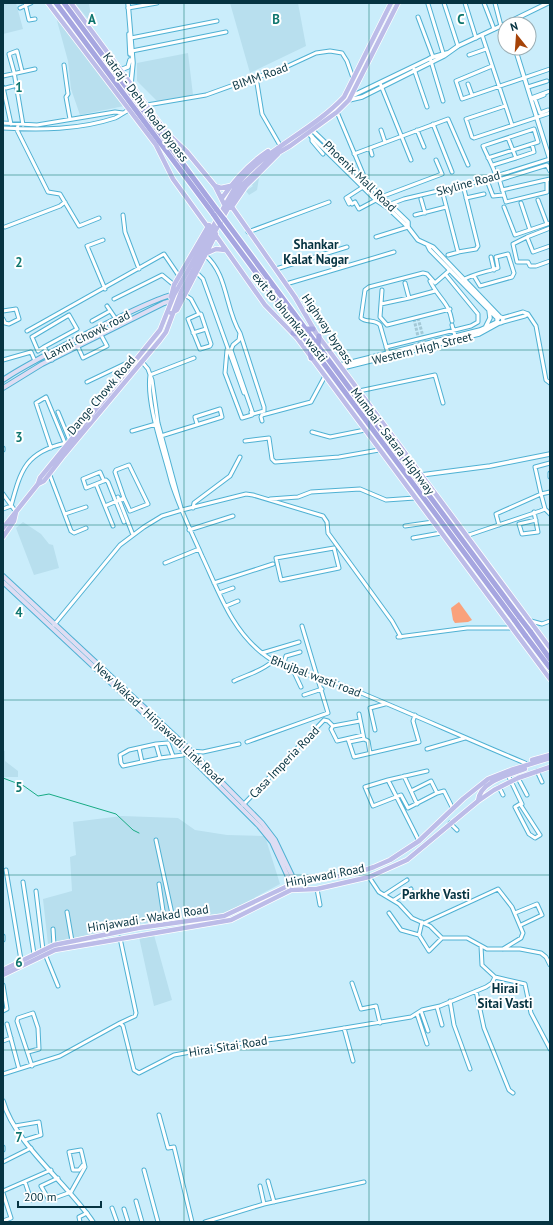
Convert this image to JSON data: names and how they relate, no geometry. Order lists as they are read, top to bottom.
{
  "streets": {
    "highway": ["Katraj - Dehu Road Bypass", "Mumbai - Satara Highway"],
    "main road": [
      "exit to bhumkar wasti",
      "Highway bypass",
      "Laxmi Chowk road",
      "Dange Chowk Road",
      "New Wakad - Hinjawadi Link Road",
      "Hinjawadi Road",
      "Hinjawadi - Wakad Road"
    ],
    "street": [
      "BIMM Road",
      "Phoenix Mall Road",
      "Skyline Road",
      "Western High Street",
      "Bhujbal wasti road",
      "Casa Imperia Road",
      "Hirai Sitai Road"
    ]
  },
  "crossings": [
    ["Katraj - Dehu Road Bypass", "Mumbai - Satara Highway"],
    ["Phoenix Mall Road", "Skyline Road"],
    ["Highway bypass", "Western High Street"],
    ["Highway bypass", "Mumbai - Satara Highway"],
    ["Laxmi Chowk road", "Dange Chowk Road"],
    ["Dange Chowk Road", "Bhujbal wasti road"],
    ["Bhujbal wasti road", "Hinjawadi Road"],
    ["New Wakad - Hinjawadi Link Road", "Casa Imperia Road"],
    ["New Wakad - Hinjawadi Link Road", "Hinjawadi Road"],
    ["New Wakad - Hinjawadi Link Road", "Hinjawadi - Wakad Road"],
    ["Hinjawadi Road", "Hinjawadi - Wakad Road"]
  ],
  "districts": ["Shankar Kalat Nagar", "Parkhe Vasti", "Hirai Sitai Vasti"],
  "scale_bar": "200 m",
  "north": "top",
  "grid": {
    "columns": ["A", "B", "C"],
    "rows": [
      "1",
      "2",
      "3",
      "4",
      "5",
      "6",
      "7"
    ]
  }
}
